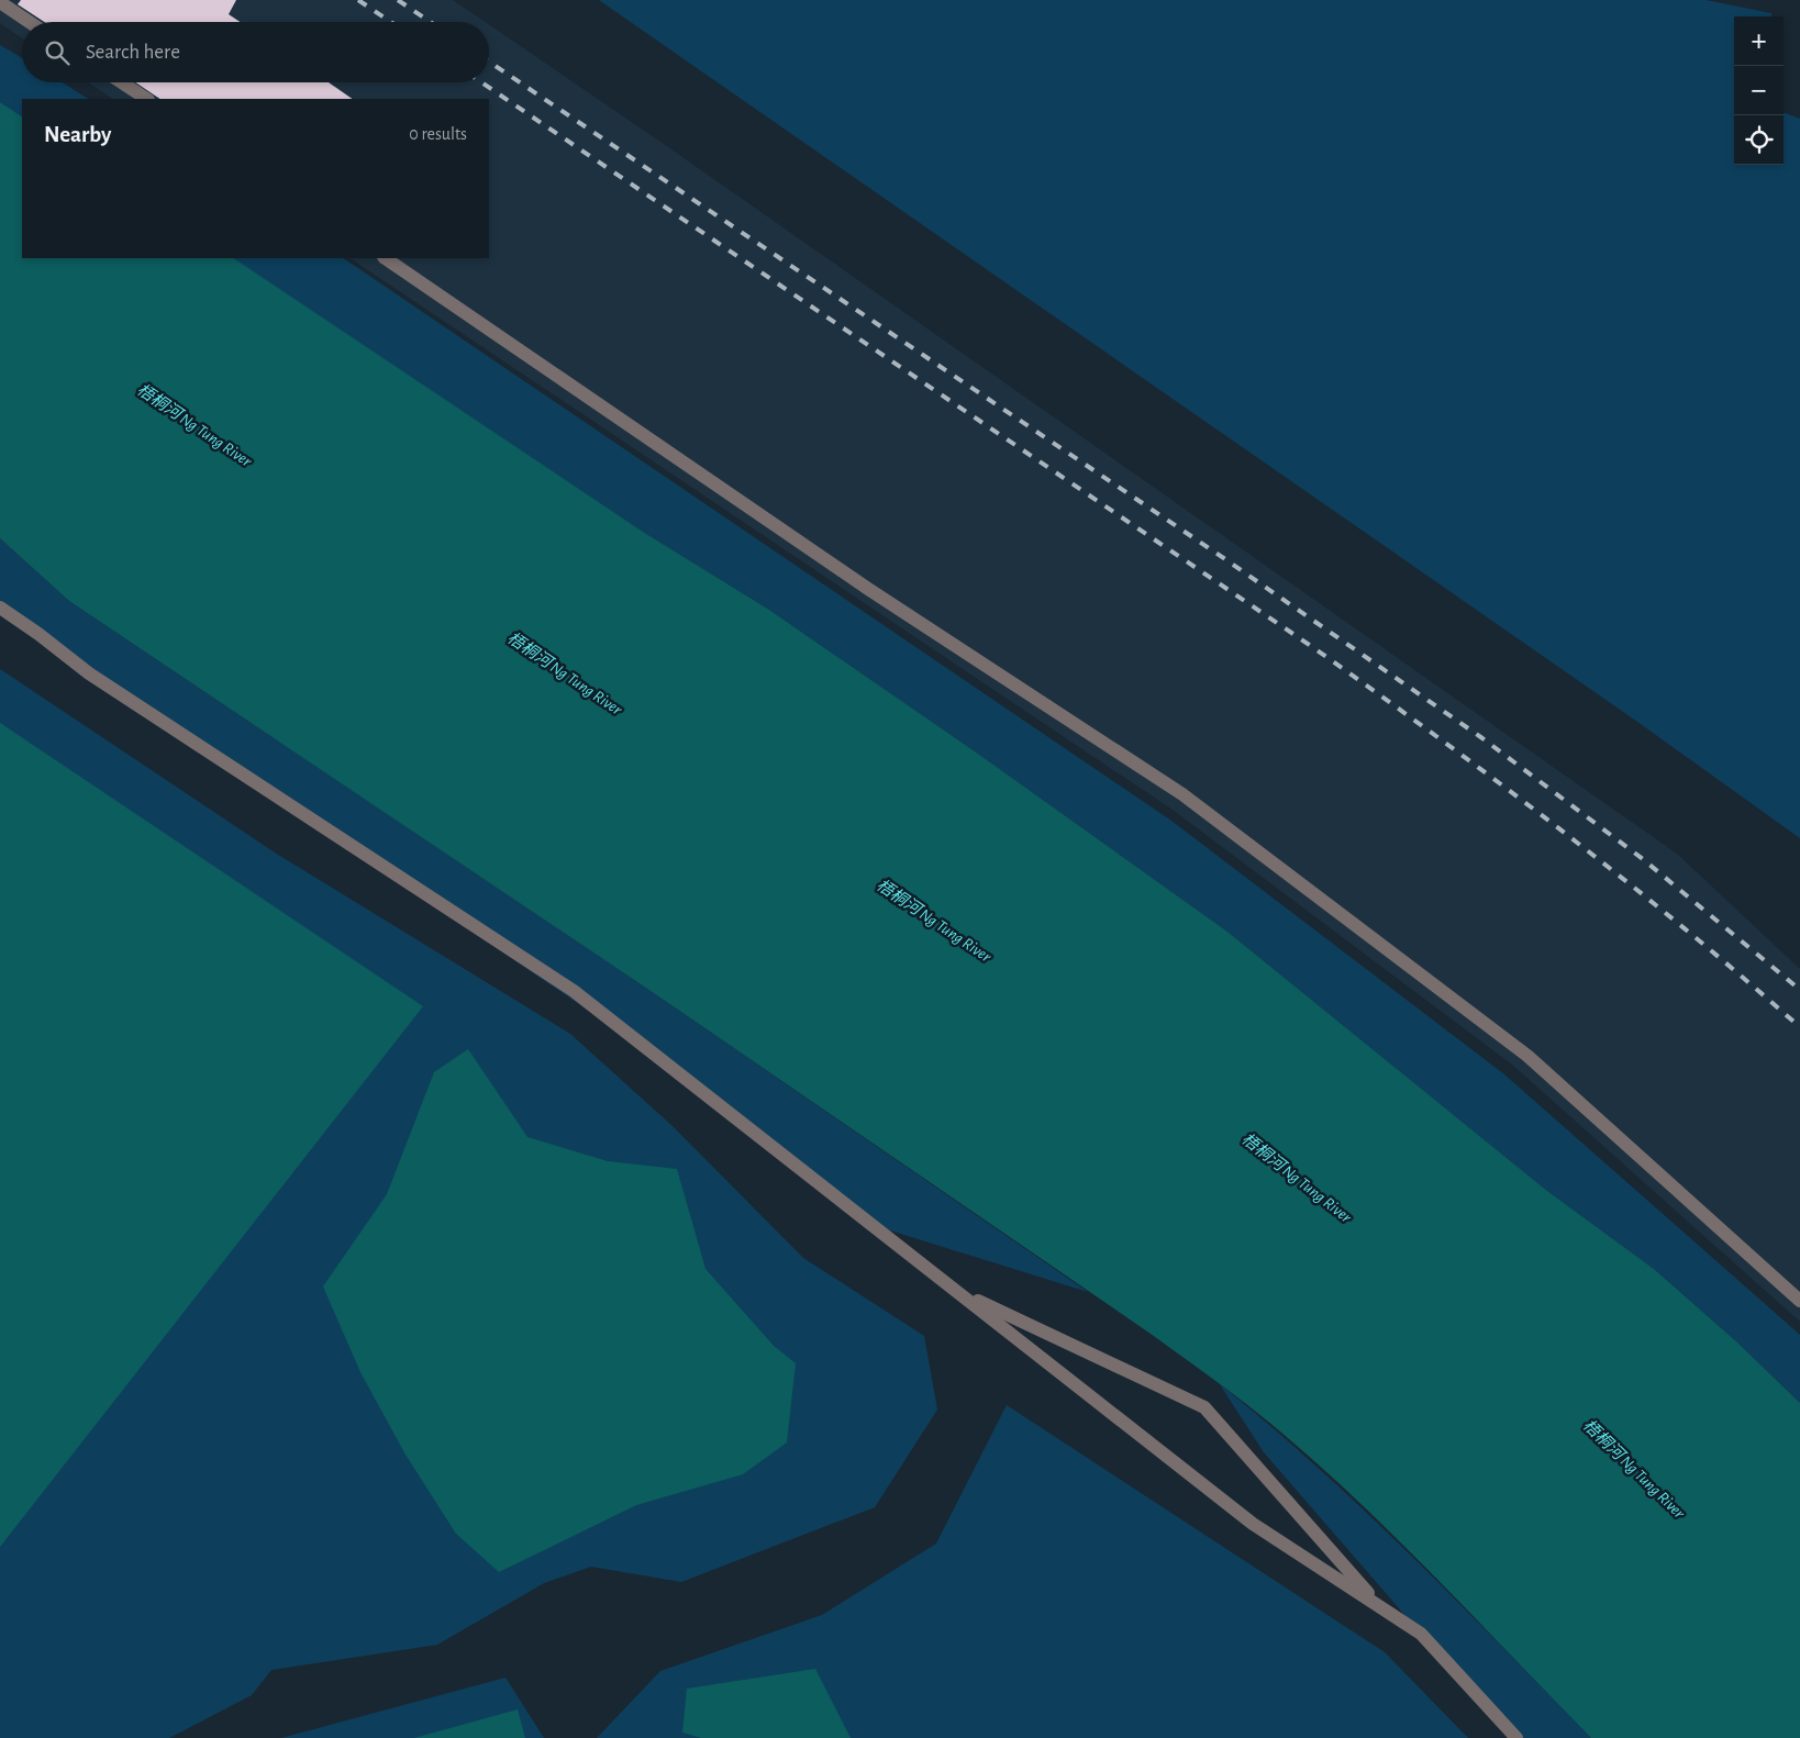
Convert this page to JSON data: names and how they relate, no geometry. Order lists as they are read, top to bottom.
{
  "water": ["梧桐河 Ng Tung River"],
  "page": {
    "map_buttons": ["+", "−"],
    "search": "Search here",
    "heading": ["Nearby", "0 results"]
  }
}
